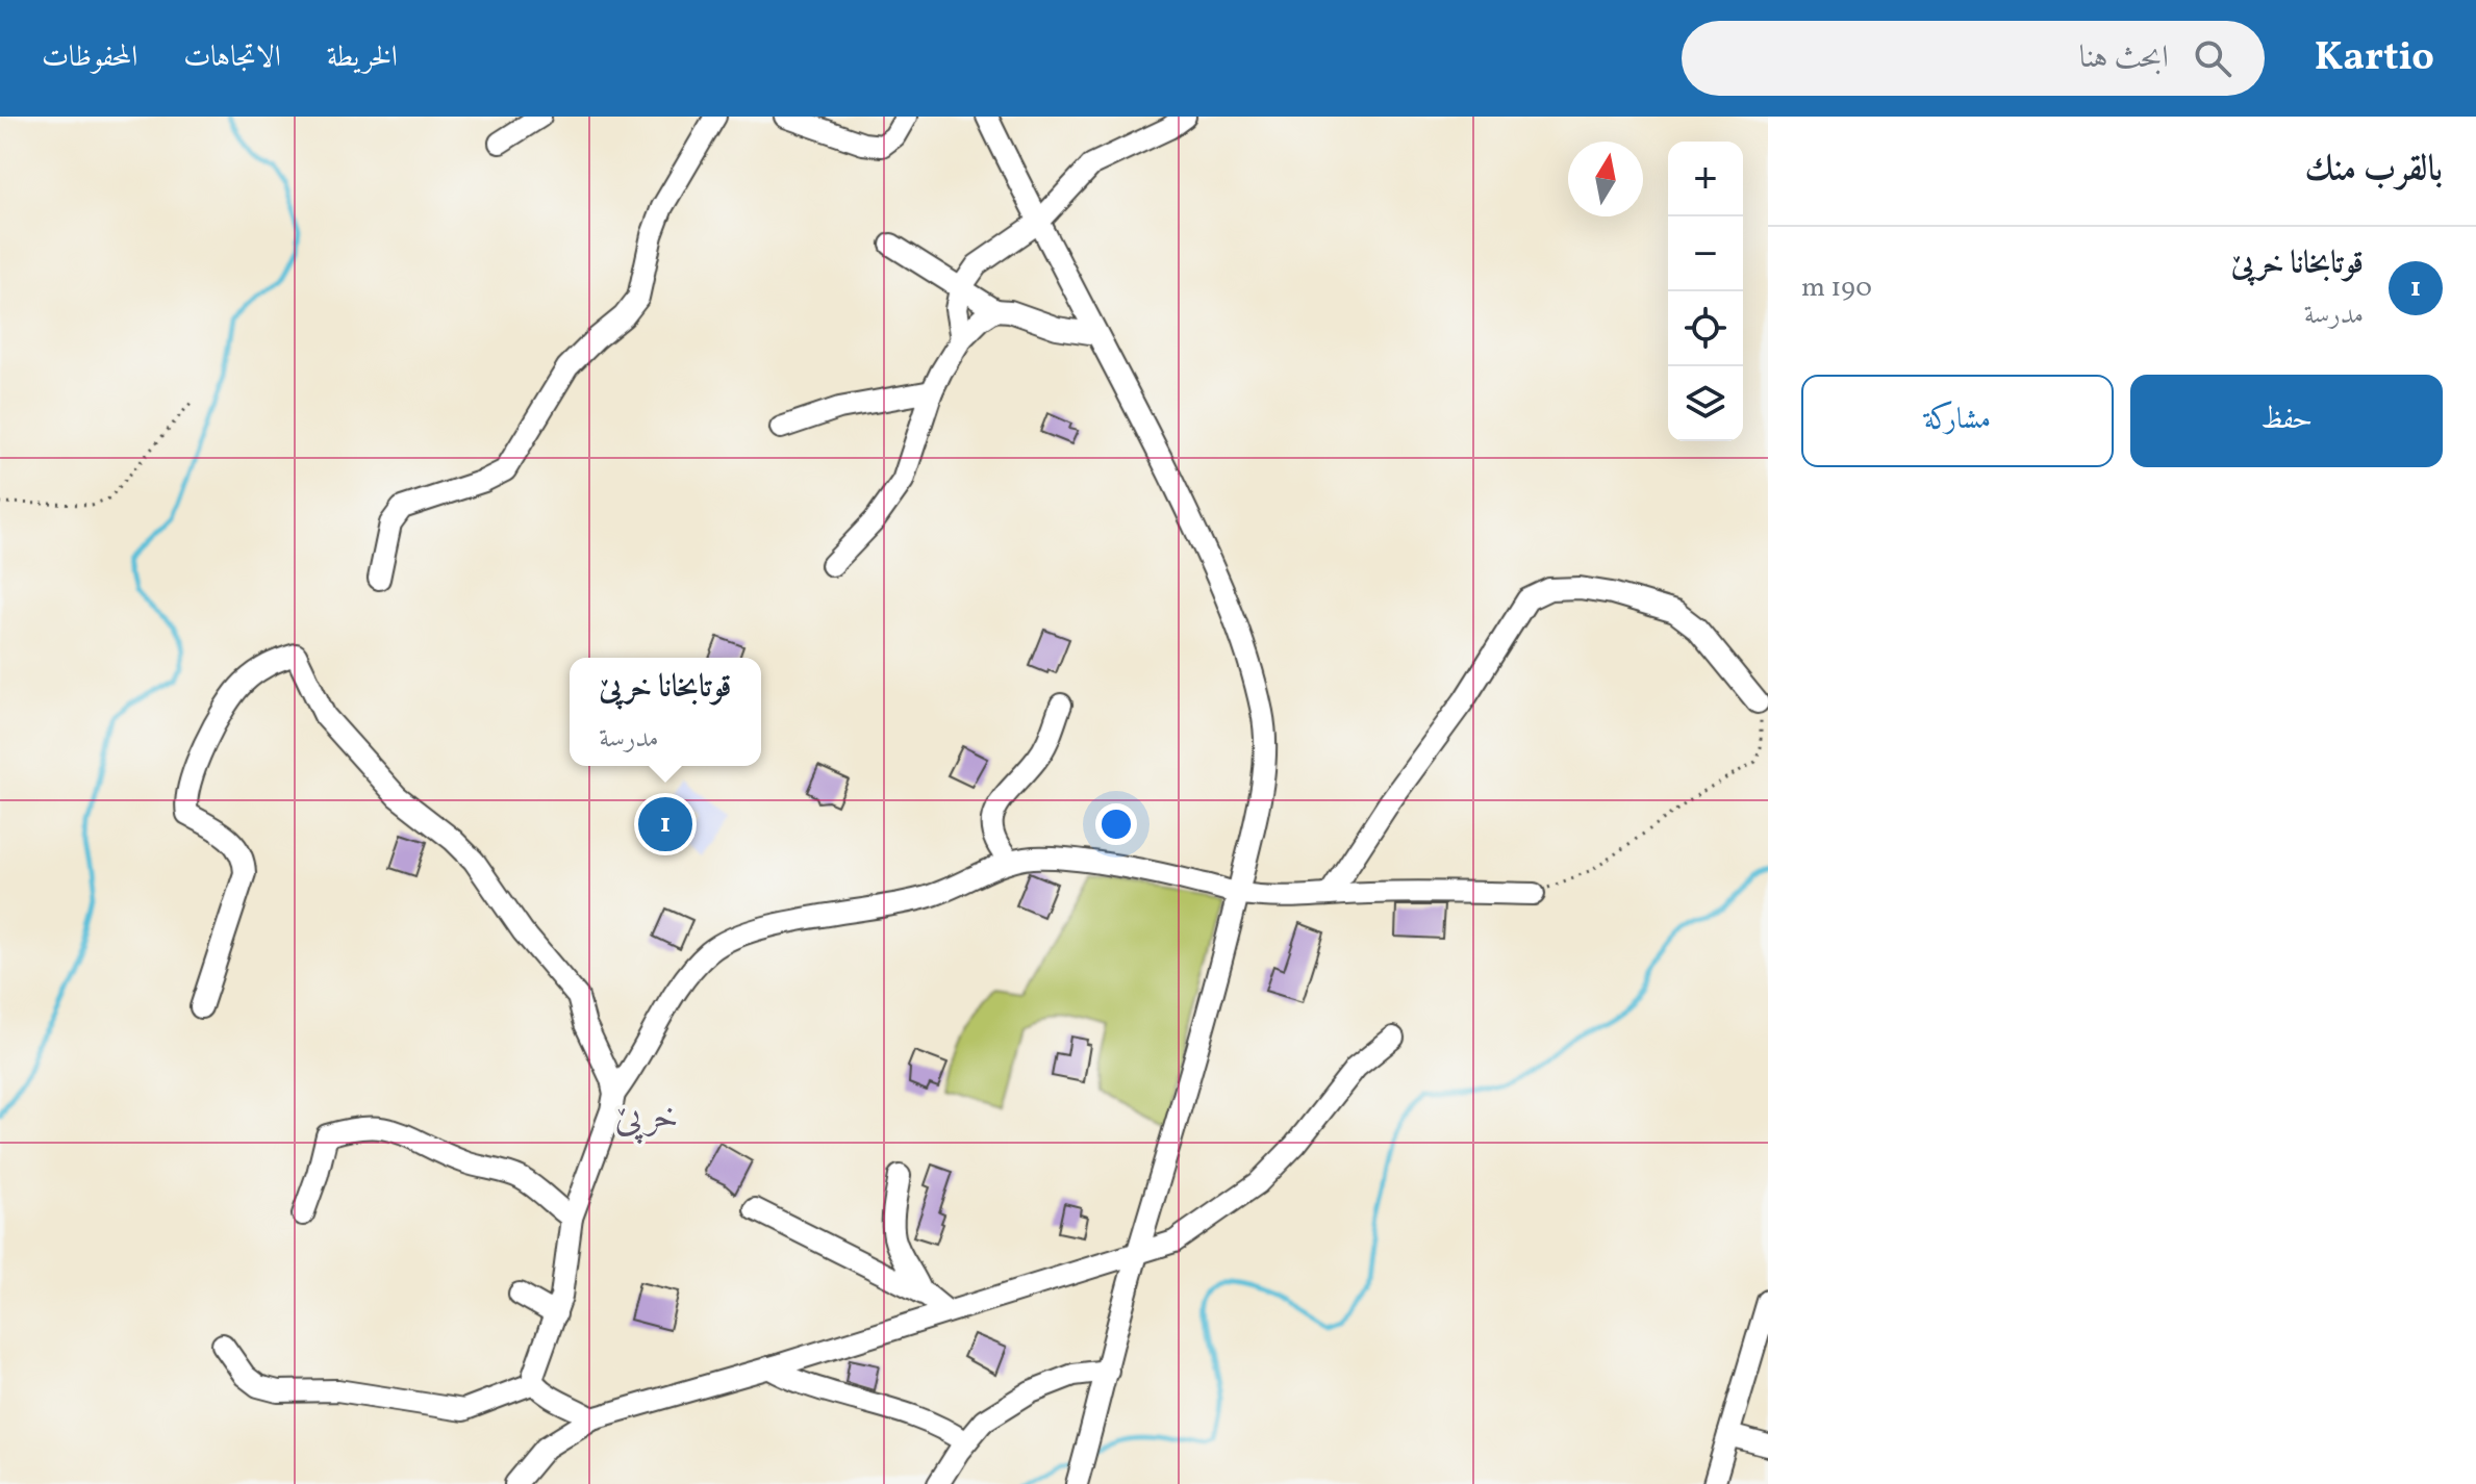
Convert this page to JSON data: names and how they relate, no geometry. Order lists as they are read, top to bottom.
{
  "districts": ["خرپێ"],
  "north": "top",
  "page": {
    "header": "Kartio",
    "search": "ابحث هنا",
    "nav": ["الخريطة", "الاتجاهات", "المحفوظات"],
    "heading": "بالقرب منك",
    "map_buttons": ["+", "−"],
    "list": [
      {
        "mark": "1",
        "name": "قوتابخانا خرپێ",
        "note": "مدرسة",
        "value": "190 m"
      }
    ],
    "buttons": ["حفظ", "مشاركة"],
    "popup": ["قوتابخانا خرپێ", "مدرسة"],
    "pins": "1"
  }
}
